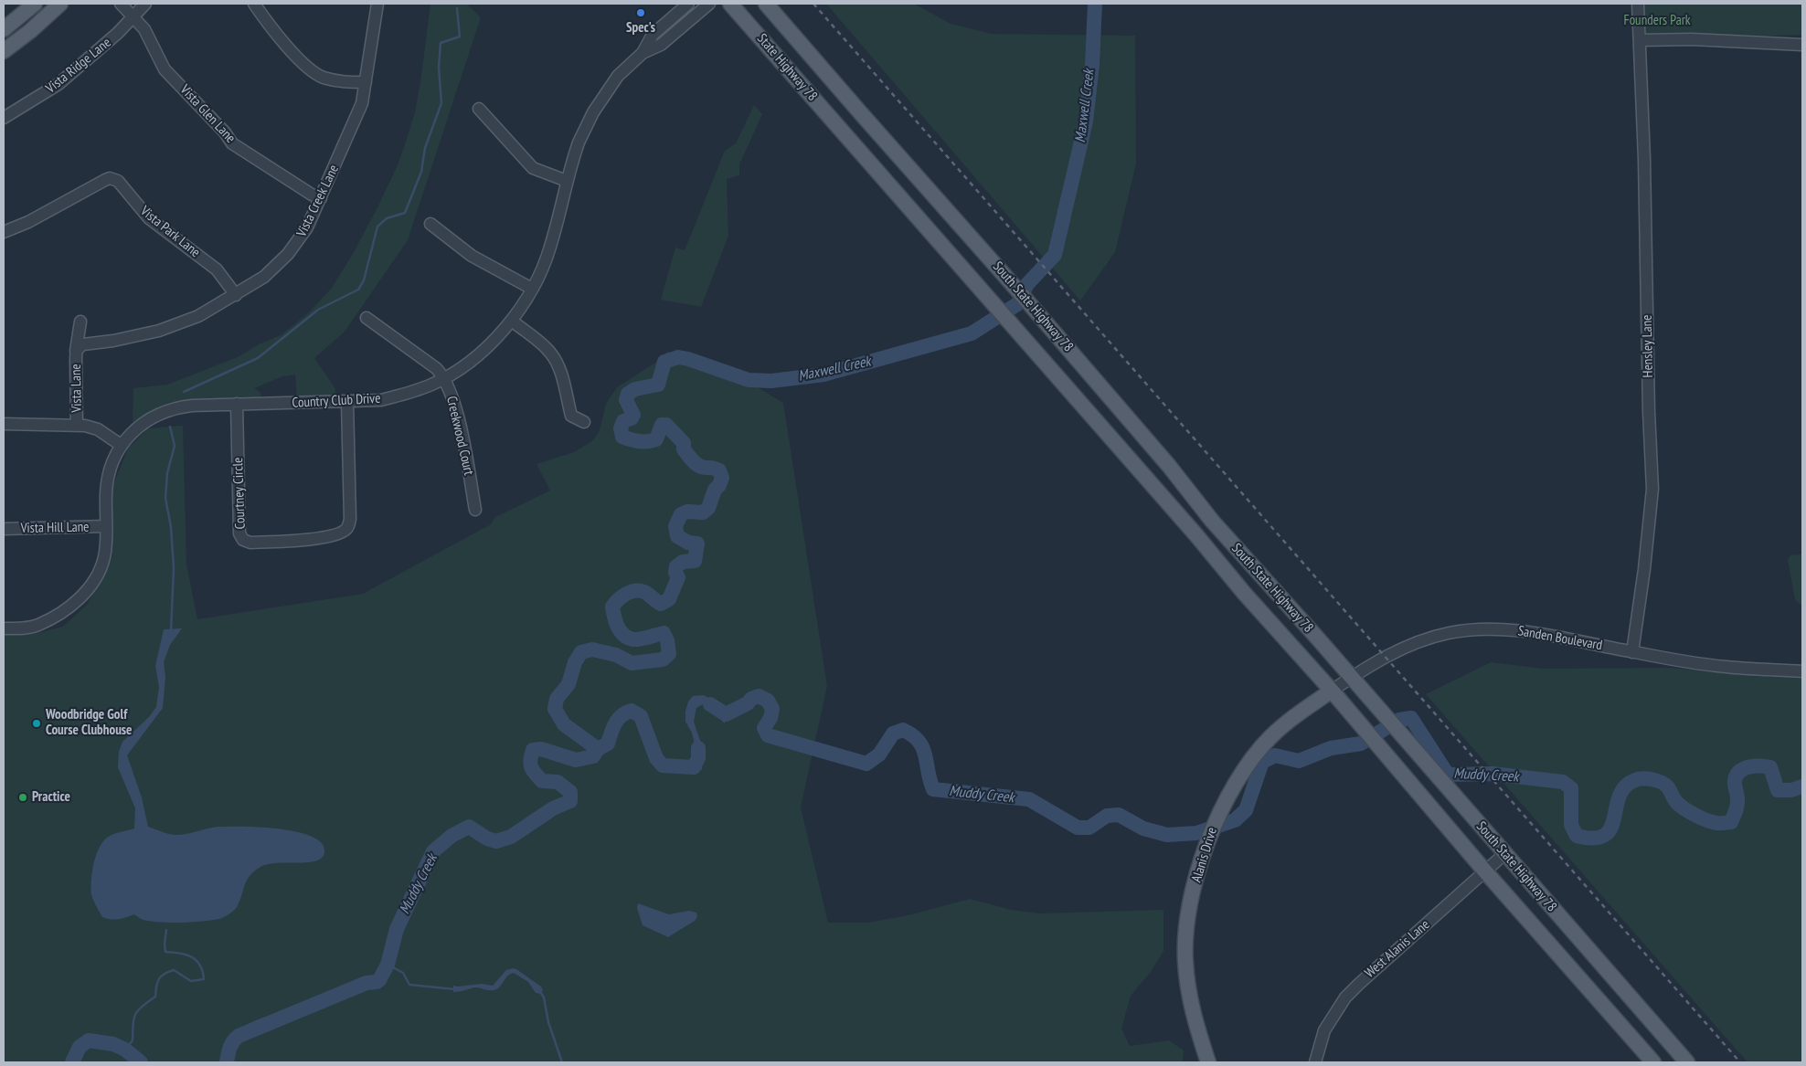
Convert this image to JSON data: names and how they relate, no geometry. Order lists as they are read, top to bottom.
{
  "streets": {
    "main road": ["State Highway 78", "South State Highway 78", "Alanis Drive"],
    "street": [
      "Vista Ridge Lane",
      "Vista Glen Lane",
      "Vista Creek Lane",
      "Vista Park Lane",
      "Hensley Lane",
      "Vista Lane",
      "Country Club Drive",
      "Creekwood Court",
      "Courtney Circle",
      "Vista Hill Lane",
      "Sanden Boulevard",
      "West Alanis Lane"
    ]
  },
  "crossings": [
    ["Vista Ridge Lane", "Vista Glen Lane"],
    ["State Highway 78", "South State Highway 78"],
    ["Vista Glen Lane", "Vista Creek Lane"],
    ["Vista Creek Lane", "Vista Park Lane"],
    ["Vista Creek Lane", "Vista Lane"],
    ["South State Highway 78", "Sanden Boulevard"],
    ["South State Highway 78", "Alanis Drive"],
    ["South State Highway 78", "West Alanis Lane"],
    ["Hensley Lane", "Sanden Boulevard"],
    ["Country Club Drive", "Creekwood Court"],
    ["Country Club Drive", "Courtney Circle"],
    ["Country Club Drive", "Vista Hill Lane"],
    ["Sanden Boulevard", "Alanis Drive"]
  ],
  "water": ["Maxwell Creek", "Muddy Creek"],
  "parks": ["Founders Park"],
  "places": ["Spec's", "Woodbridge Golf Course Clubhouse", "Practice"]
}
